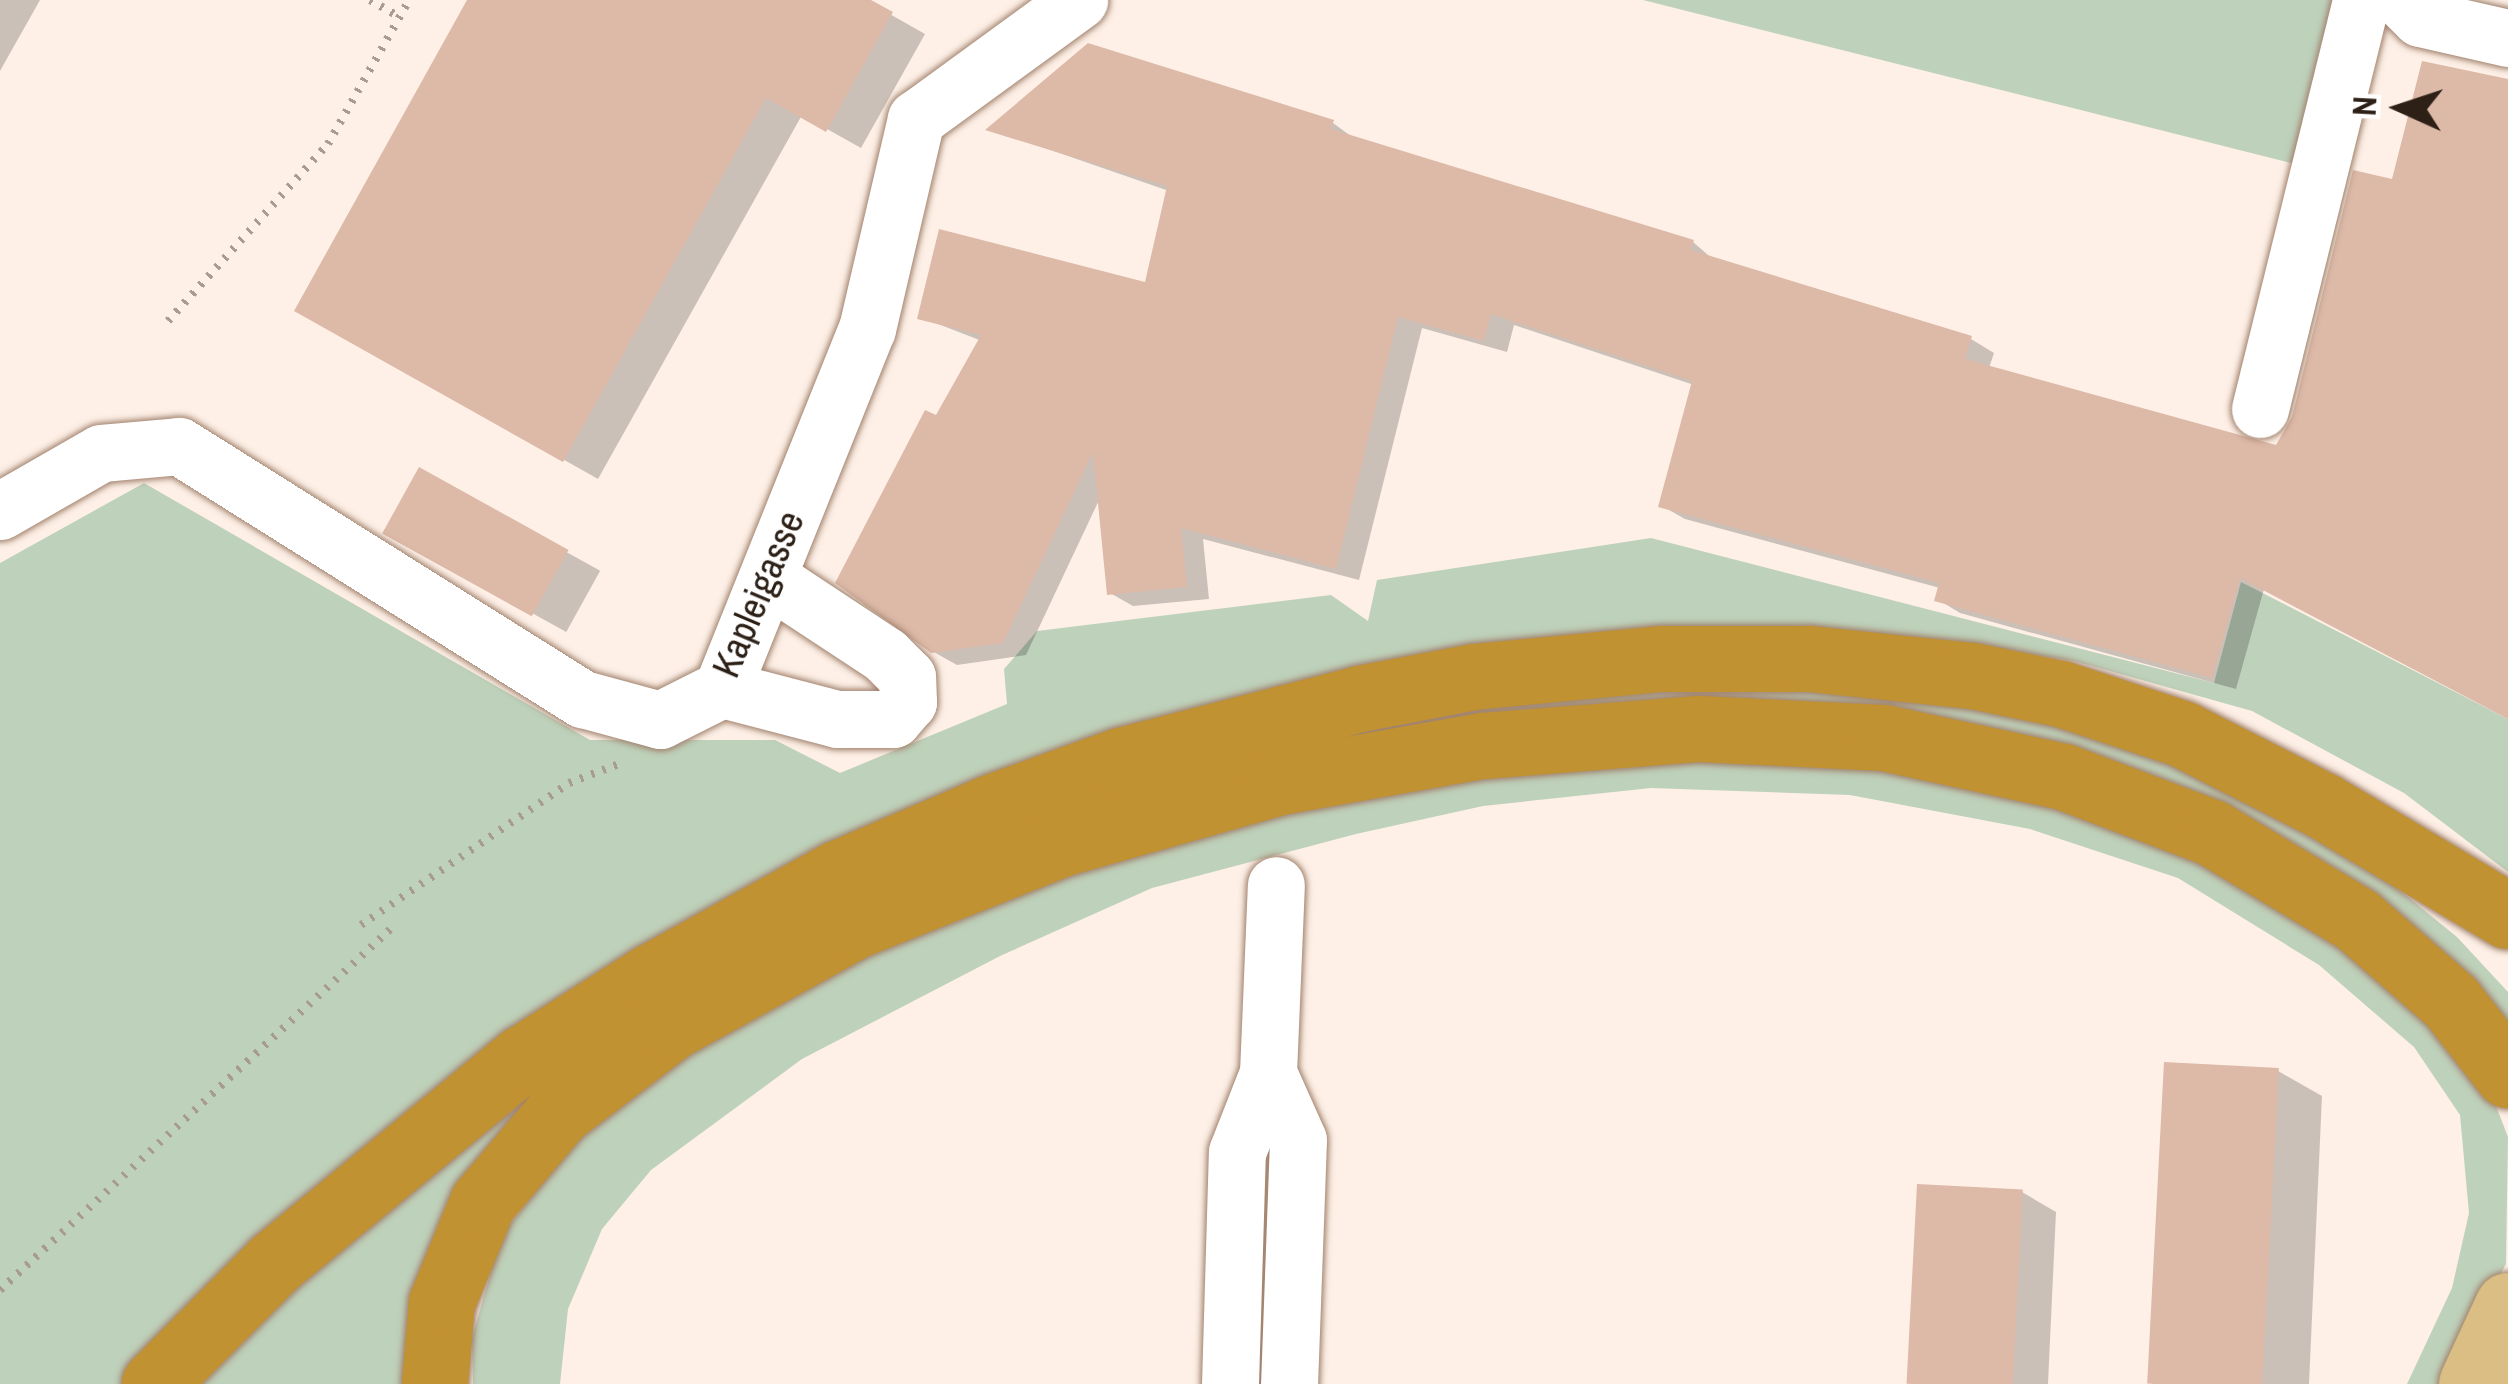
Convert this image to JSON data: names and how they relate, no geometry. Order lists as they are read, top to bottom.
{
  "streets": {
    "street": ["Kapleigasse"]
  },
  "north": "left"
}
